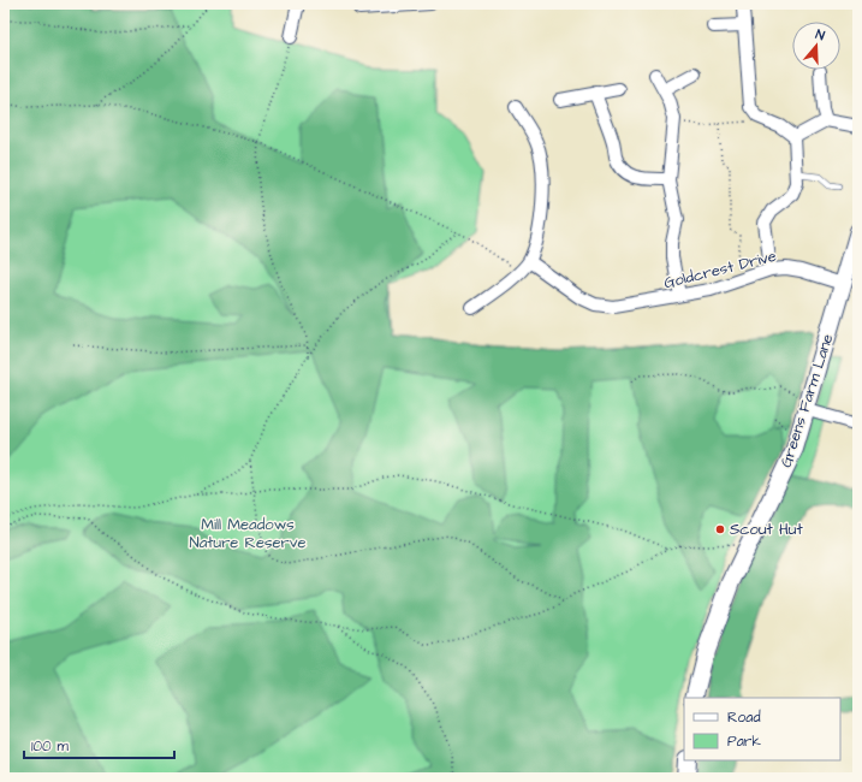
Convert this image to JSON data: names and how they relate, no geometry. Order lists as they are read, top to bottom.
{
  "streets": {
    "street": ["Goldcrest Drive", "Greens Farm Lane"]
  },
  "crossings": [
    ["Goldcrest Drive", "Greens Farm Lane"]
  ],
  "parks": ["Mill Meadows Nature Reserve"],
  "places": ["Scout Hut"],
  "legend": ["Road", "Park"],
  "scale_bar": "100 m",
  "north": "top"
}
